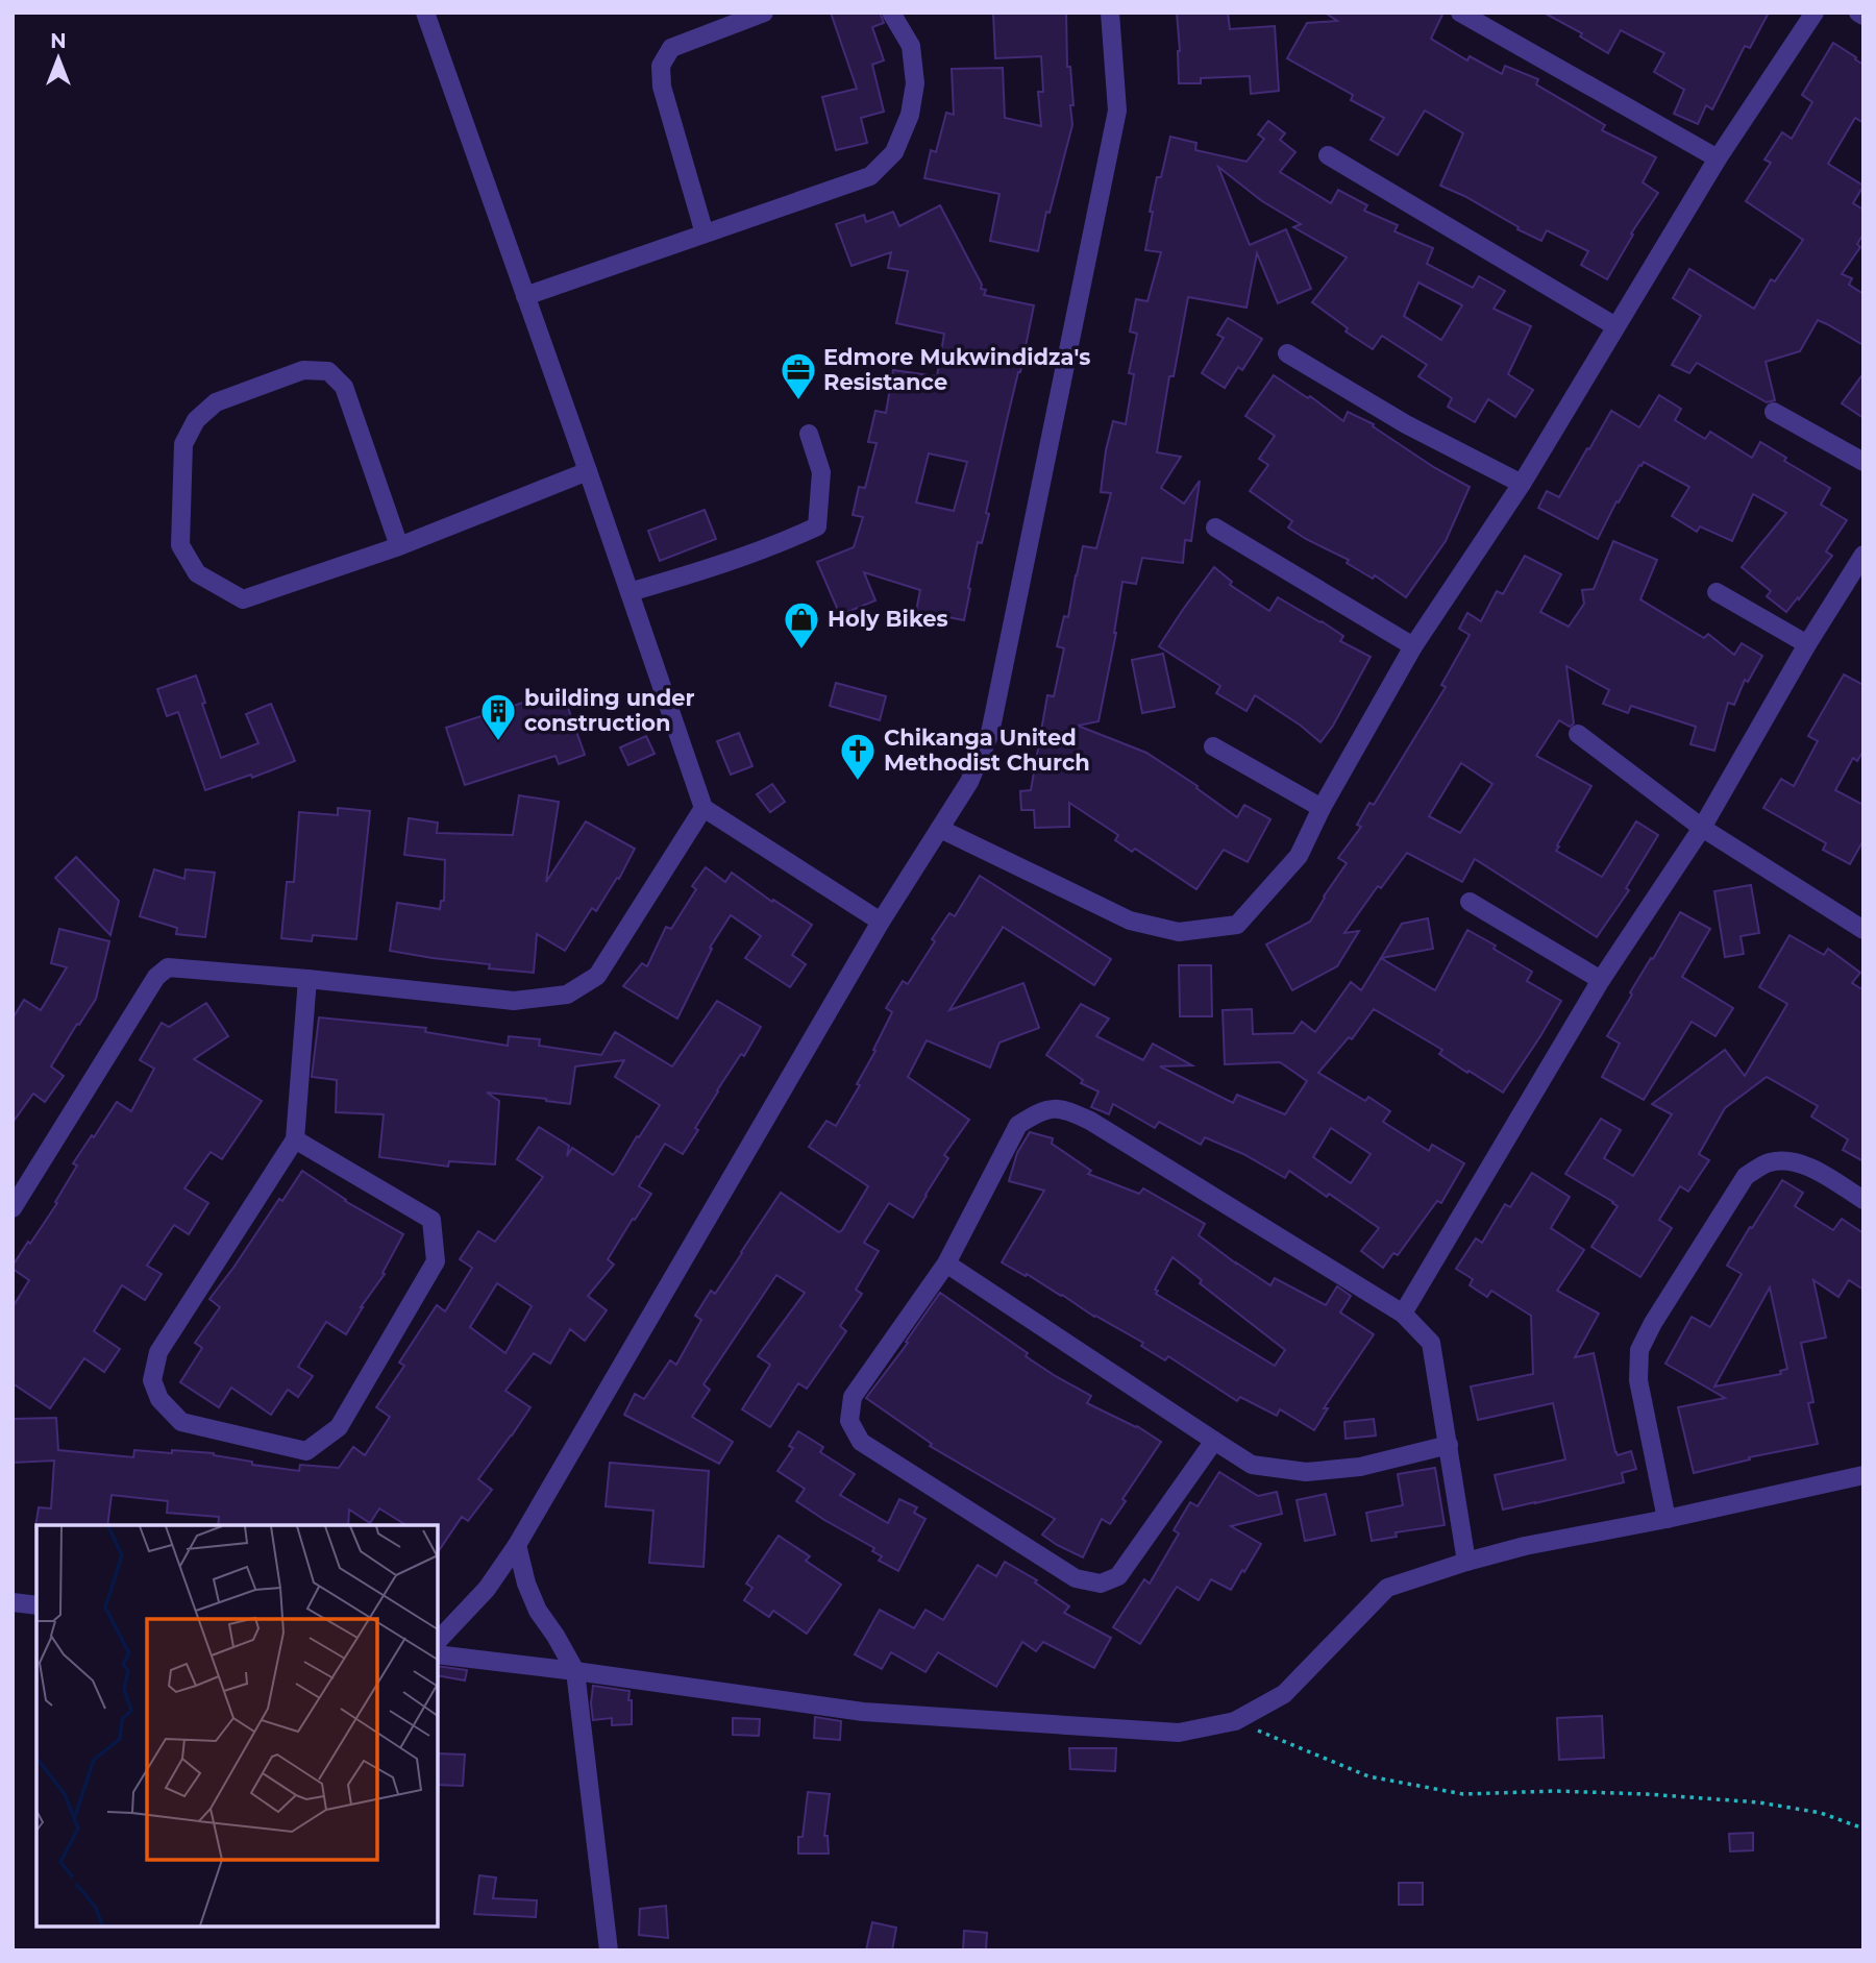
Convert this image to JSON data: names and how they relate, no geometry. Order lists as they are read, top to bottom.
{
  "places": {
    "office": ["Edmore Mukwindidza's Resistance"],
    "shop": ["Holy Bikes"],
    "building": ["building under construction"],
    "church": ["Chikanga United Methodist Church"]
  },
  "north": "top"
}
